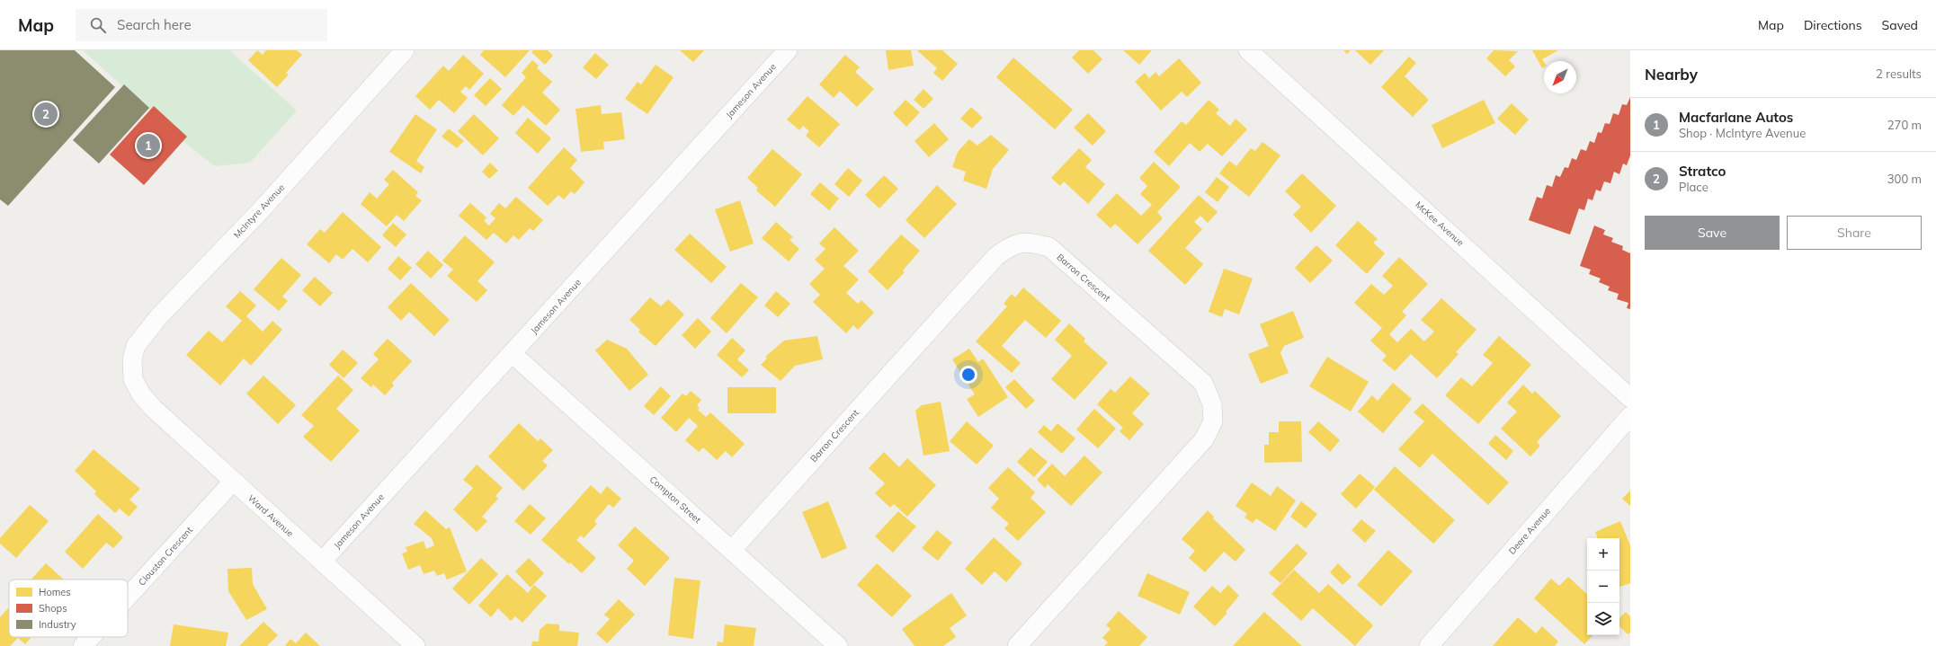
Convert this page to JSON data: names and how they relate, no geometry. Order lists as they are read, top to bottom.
{
  "streets": {
    "street": [
      "Jameson Avenue",
      "McIntyre Avenue",
      "McKee Avenue",
      "Barron Crescent",
      "Compton Street",
      "Ward Avenue",
      "Deere Avenue",
      "Clouston Crescent"
    ]
  },
  "crossings": [
    ["Jameson Avenue", "Compton Street"],
    ["Jameson Avenue", "Ward Avenue"],
    ["McIntyre Avenue", "Ward Avenue"],
    ["Barron Crescent", "Compton Street"],
    ["Ward Avenue", "Clouston Crescent"]
  ],
  "legend": ["Homes", "Shops", "Industry"],
  "north": "bottom left",
  "page": {
    "header": "Map",
    "search": "Search here",
    "nav": ["Map", "Directions", "Saved"],
    "heading": ["Nearby", "2 results"],
    "list": [
      {
        "mark": "1",
        "name": "Macfarlane Autos",
        "note": "Shop · McIntyre Avenue",
        "value": "270 m"
      },
      {
        "mark": "2",
        "name": "Stratco",
        "note": "Place",
        "value": "300 m"
      }
    ],
    "pins": ["2", "1"],
    "buttons": ["Save", "Share"],
    "map_buttons": ["+", "−"]
  }
}
